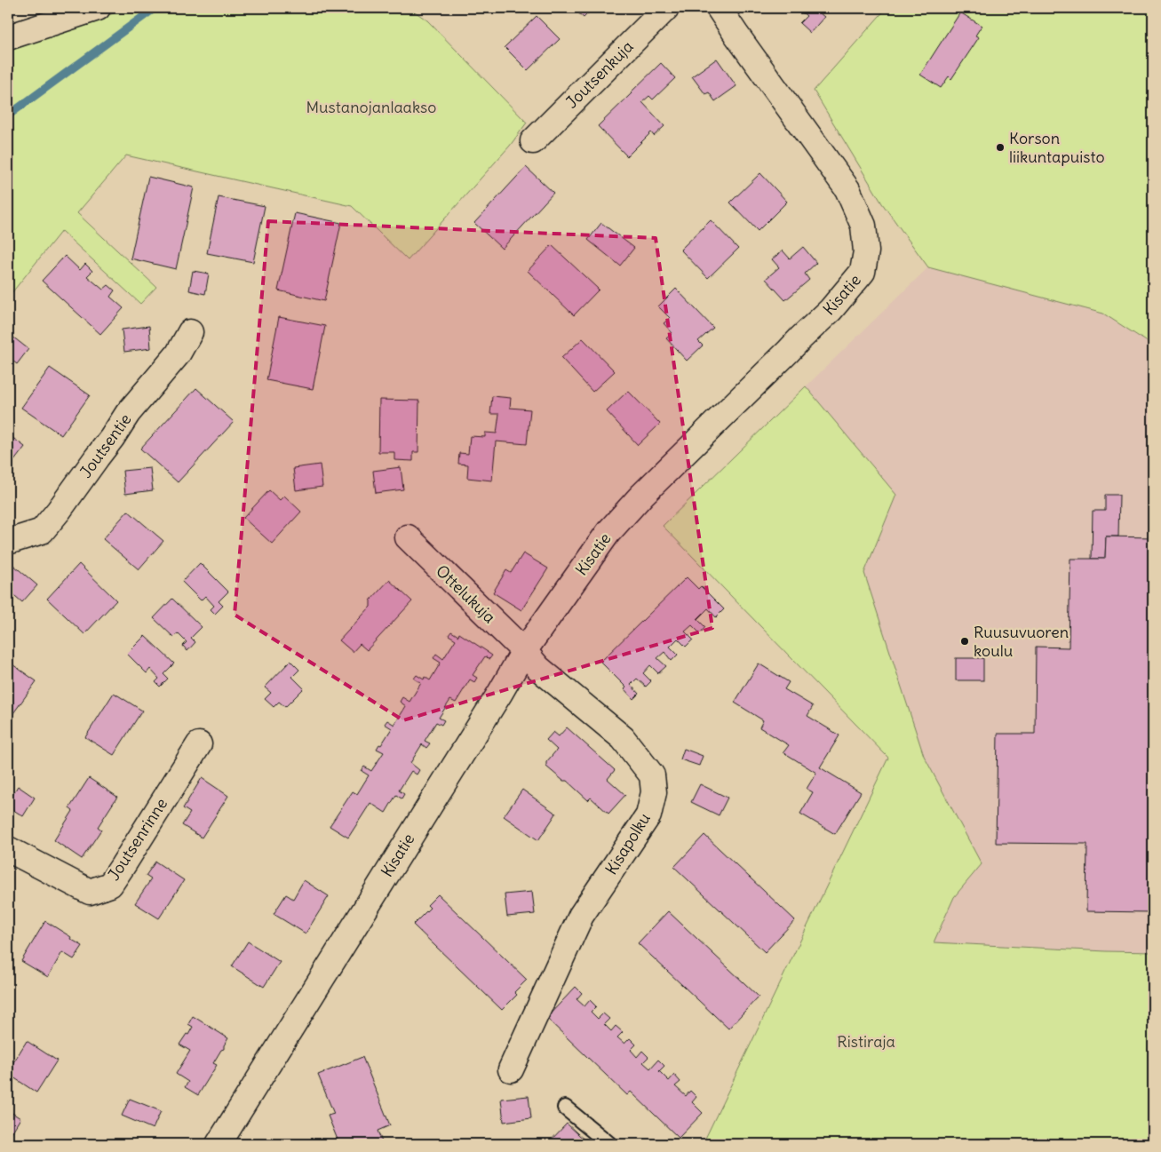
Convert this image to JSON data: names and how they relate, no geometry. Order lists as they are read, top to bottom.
{
  "streets": {
    "street": [
      "Joutsenkuja",
      "Kisatie",
      "Joutsentie",
      "Ottelukuja",
      "Joutsenrinne",
      "Kisapolku"
    ]
  },
  "crossings": [
    ["Kisatie", "Ottelukuja"],
    ["Kisatie", "Kisapolku"],
    ["Ottelukuja", "Kisapolku"]
  ],
  "parks": ["Mustanojanlaakso", "Ristiraja"],
  "places": ["Korson liikuntapuisto", "Ruusuvuoren koulu"]
}
